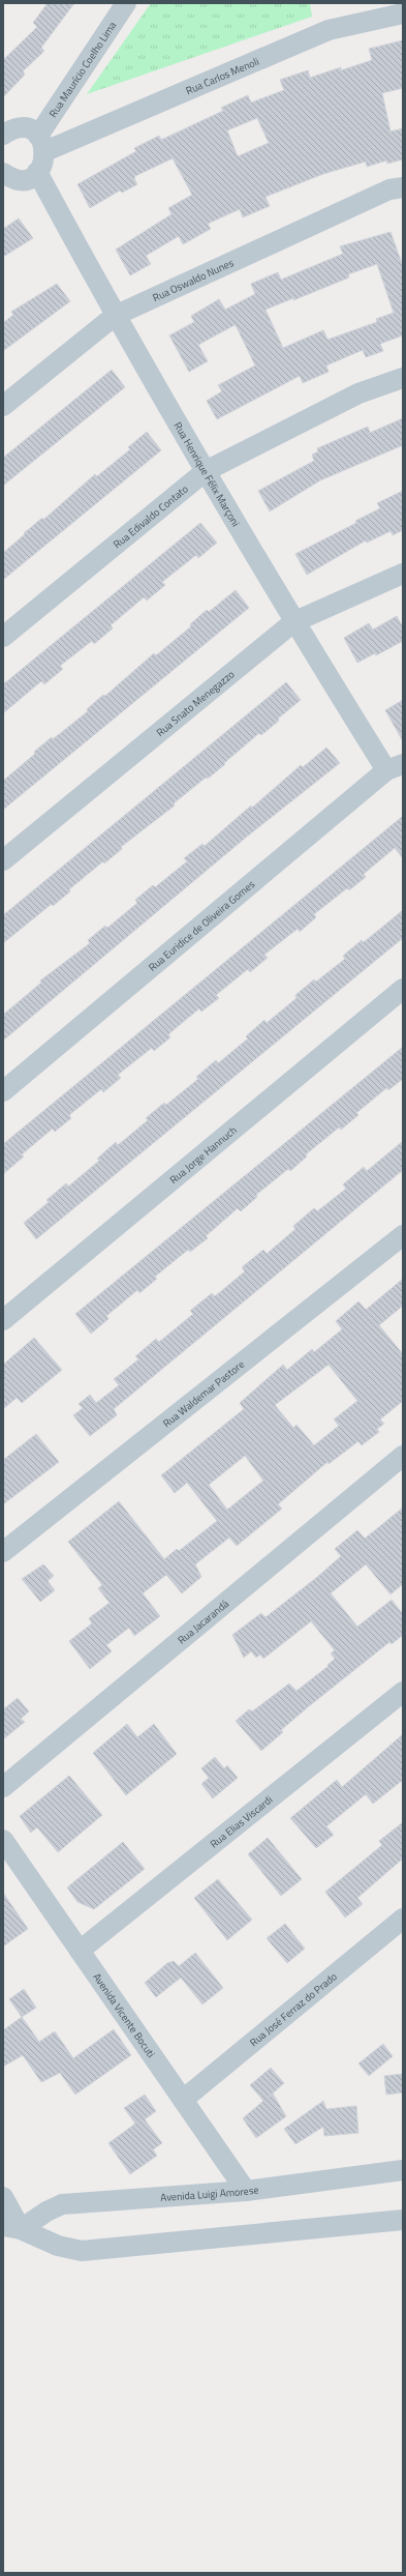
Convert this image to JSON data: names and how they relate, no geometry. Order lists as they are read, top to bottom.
{
  "streets": {
    "street": [
      "Rua Maurício Coelho Lima",
      "Rua Carlos Menoli",
      "Rua Oswaldo Nunes",
      "Rua Henrique Félix Marçoni",
      "Rua Edivaldo Contato",
      "Rua Snato Menegazzo",
      "Rua Euridice de Oliveira Gomes",
      "Rua Jorge Hannuch",
      "Rua Waldemar Pastore",
      "Rua Jacarandá",
      "Rua Elias Viscardi",
      "Rua José Ferraz do Prado",
      "Avenida Vicente Bocuti",
      "Avenida Luigi Amorese"
    ]
  },
  "crossings": [
    ["Rua Maurício Coelho Lima", "Rua Carlos Menoli"],
    ["Rua Maurício Coelho Lima", "Rua Henrique Félix Marçoni"],
    ["Rua Oswaldo Nunes", "Rua Henrique Félix Marçoni"],
    ["Rua Henrique Félix Marçoni", "Rua Edivaldo Contato"],
    ["Rua Henrique Félix Marçoni", "Rua Snato Menegazzo"],
    ["Rua Henrique Félix Marçoni", "Rua Euridice de Oliveira Gomes"],
    ["Rua Elias Viscardi", "Avenida Vicente Bocuti"],
    ["Rua José Ferraz do Prado", "Avenida Vicente Bocuti"],
    ["Avenida Vicente Bocuti", "Avenida Luigi Amorese"]
  ]
}
